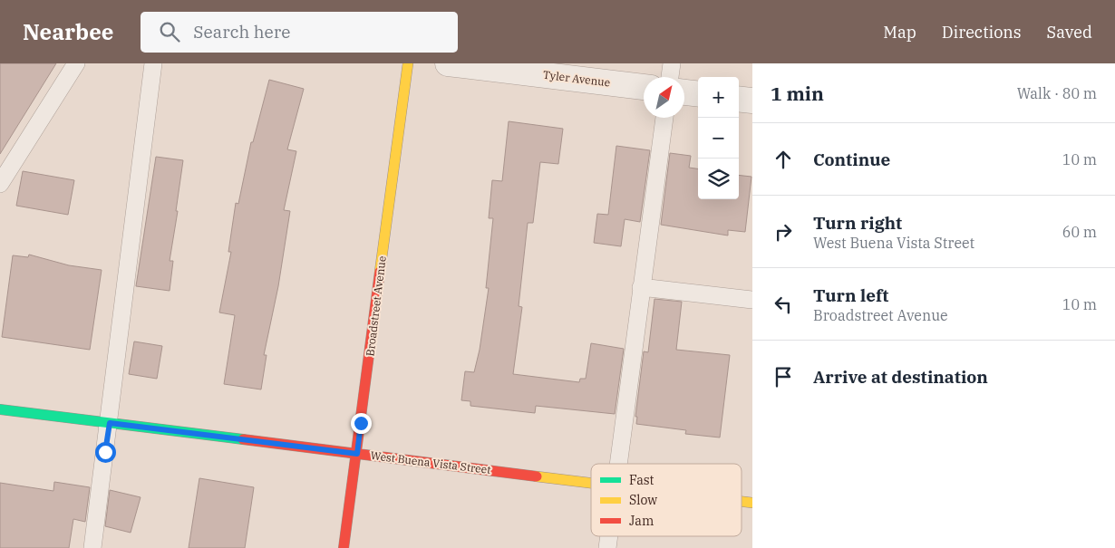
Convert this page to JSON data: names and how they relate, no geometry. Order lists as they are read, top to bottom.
{
  "streets": {
    "street": ["Tyler Avenue", "Broadstreet Avenue", "West Buena Vista Street"]
  },
  "crossings": [
    ["Broadstreet Avenue", "West Buena Vista Street"]
  ],
  "legend": ["Fast", "Slow", "Jam"],
  "north": "top right",
  "page": {
    "header": "Nearbee",
    "search": "Search here",
    "nav": ["Map", "Directions", "Saved"],
    "heading": ["1 min", "Walk · 80 m"],
    "map_buttons": ["+", "−"],
    "list": [
      ["Continue", "10 m"],
      ["Turn right", "West Buena Vista Street", "60 m"],
      ["Turn left", "Broadstreet Avenue", "10 m"],
      "Arrive at destination"
    ]
  }
}
